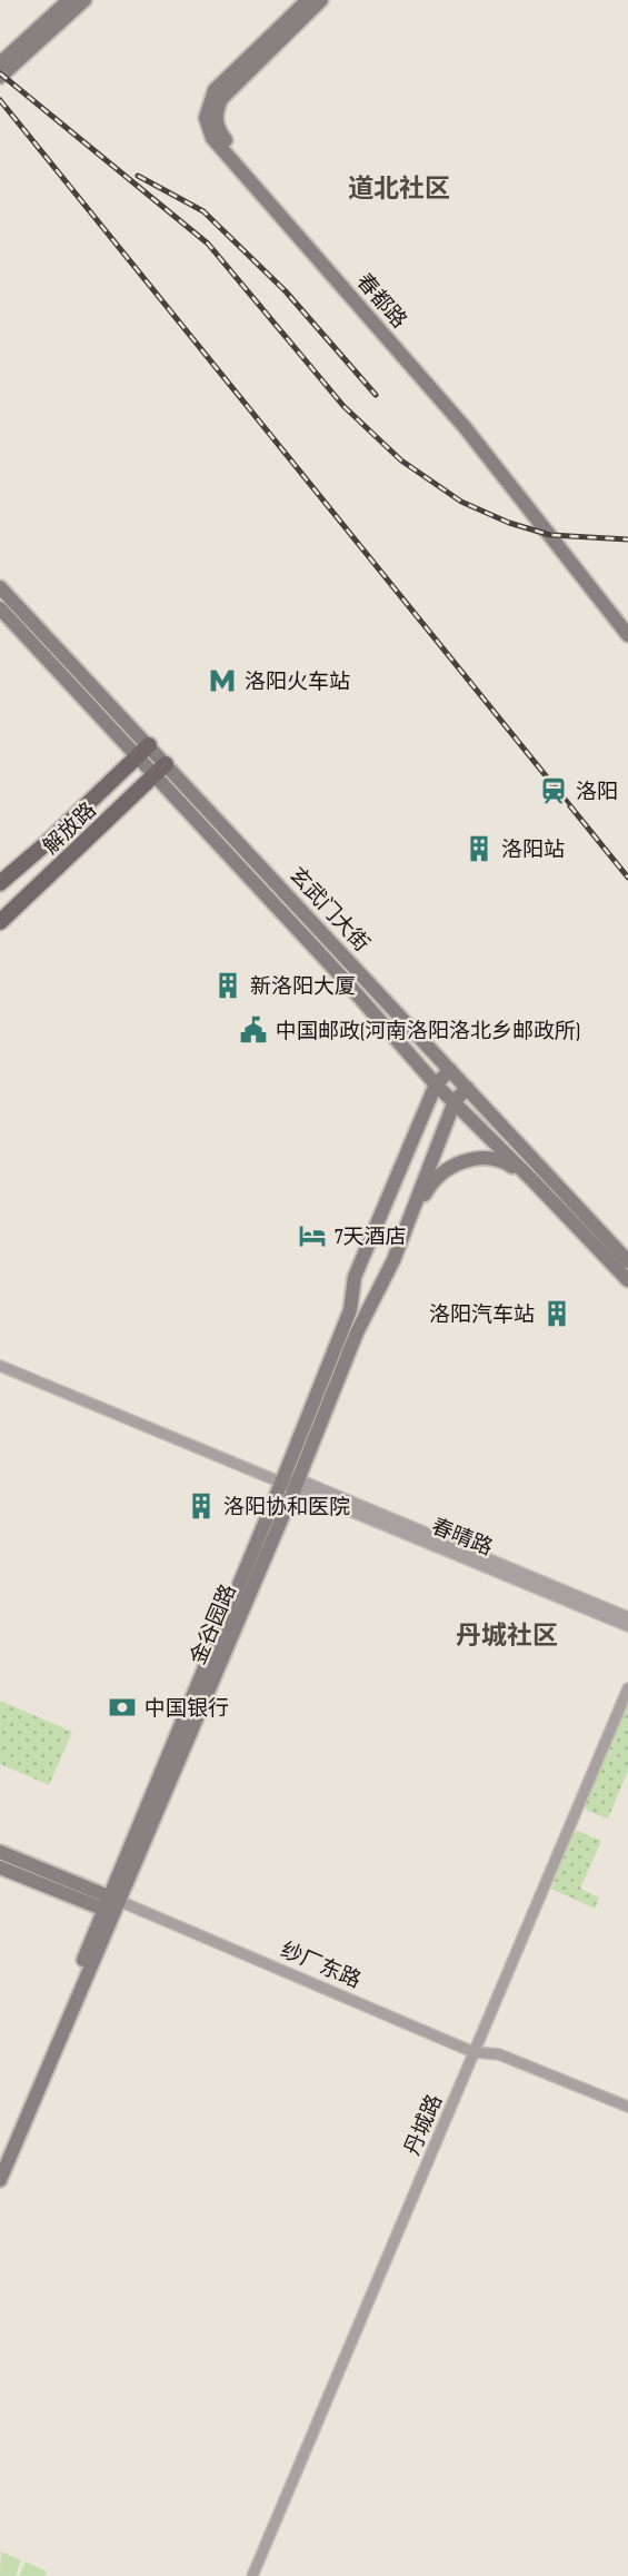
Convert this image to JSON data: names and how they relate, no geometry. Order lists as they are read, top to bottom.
{
  "streets": {
    "main road": [
      "春都路",
      "解放路",
      "玄武门大街",
      "金谷园路",
      "纱厂东路"
    ],
    "street": ["春晴路", "丹城路"]
  },
  "crossings": [
    ["解放路", "玄武门大街"],
    ["玄武门大街", "金谷园路"],
    ["春晴路", "金谷园路"],
    ["金谷园路", "纱厂东路"],
    ["纱厂东路", "丹城路"]
  ],
  "districts": ["道北社区", "丹城社区"],
  "places": {
    "metro station": ["洛阳火车站"],
    "station": ["洛阳"],
    "building": [
      "洛阳站",
      "新洛阳大厦",
      "洛阳汽车站",
      "洛阳协和医院"
    ],
    "public building": ["中国邮政(河南洛阳洛北乡邮政所)"],
    "hotel": ["7天酒店"],
    "bank": ["中国银行"]
  }
}
